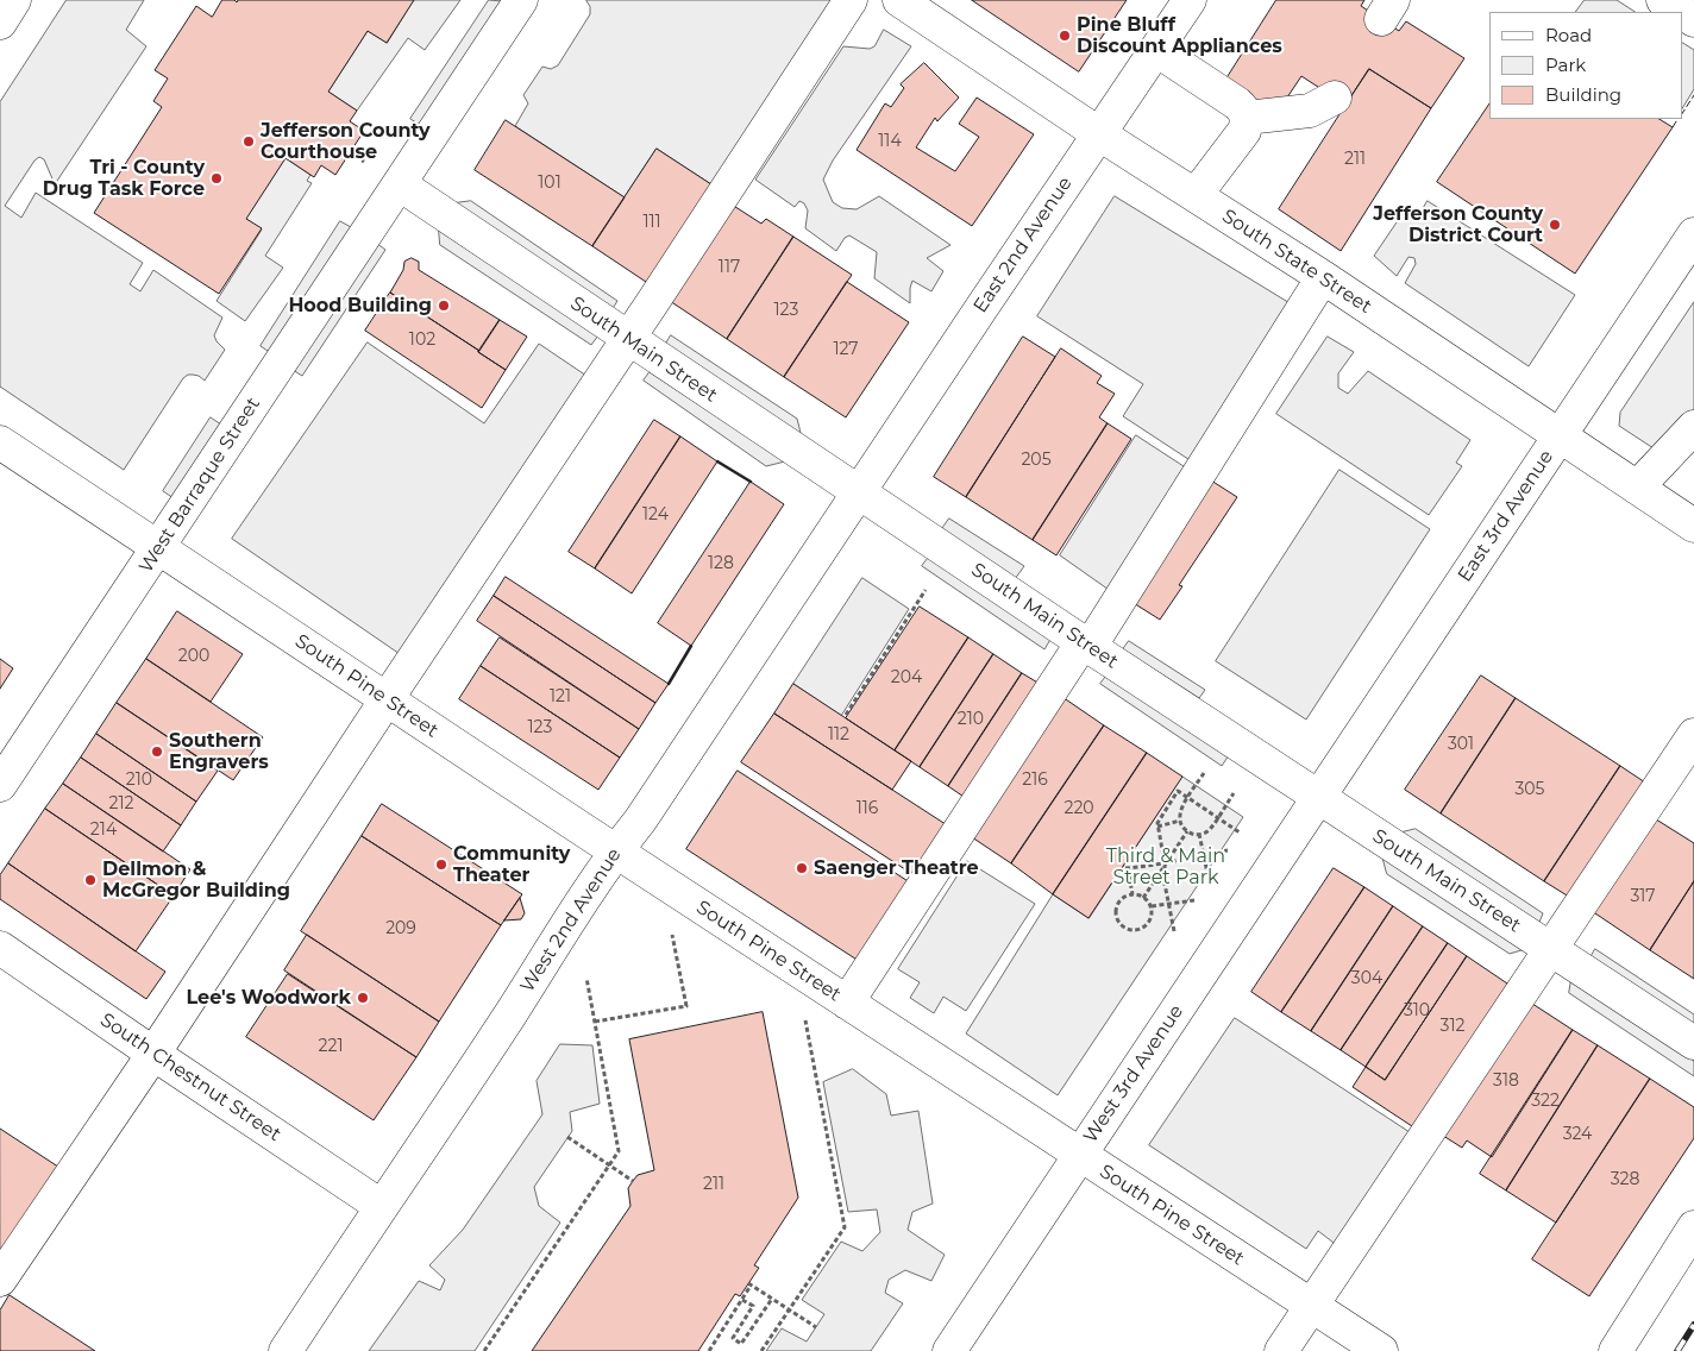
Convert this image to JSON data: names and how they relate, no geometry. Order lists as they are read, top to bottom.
{
  "streets": {
    "main road": [
      "East 2nd Avenue",
      "South State Street",
      "South Main Street",
      "West Barraque Street",
      "East 3rd Avenue",
      "South Pine Street",
      "West 2nd Avenue",
      "West 3rd Avenue",
      "South Chestnut Street"
    ]
  },
  "crossings": [
    ["East 2nd Avenue", "South State Street"],
    ["East 2nd Avenue", "South Main Street"],
    ["East 2nd Avenue", "West 2nd Avenue"],
    ["South State Street", "East 3rd Avenue"],
    ["South Main Street", "West Barraque Street"],
    ["South Main Street", "East 3rd Avenue"],
    ["South Main Street", "West 2nd Avenue"],
    ["South Main Street", "West 3rd Avenue"],
    ["West Barraque Street", "South Pine Street"],
    ["East 3rd Avenue", "West 3rd Avenue"],
    ["South Pine Street", "West 2nd Avenue"],
    ["South Pine Street", "West 3rd Avenue"],
    ["West 2nd Avenue", "South Chestnut Street"]
  ],
  "parks": ["Third & Main Street Park"],
  "places": [
    "Pine Bluff Discount Appliances",
    "Jefferson County Courthouse",
    "Tri - County Drug Task Force",
    "Jefferson County District Court",
    "Hood Building",
    "Southern Engravers",
    "Community Theater",
    "Saenger Theatre",
    "Dellmon & McGregor Building",
    "Lee's Woodwork"
  ],
  "house_numbers": [
    "114",
    "211",
    "101",
    "111",
    "117",
    "123",
    "102",
    "127",
    "205",
    "124",
    "128",
    "200",
    "204",
    "121",
    "210",
    "123",
    "112",
    "301",
    "210",
    "216",
    "305",
    "212",
    "116",
    "220",
    "214",
    "317",
    "209",
    "304",
    "310",
    "312",
    "221",
    "318",
    "322",
    "324",
    "328",
    "211"
  ],
  "legend": ["Road", "Park", "Building"]
}
